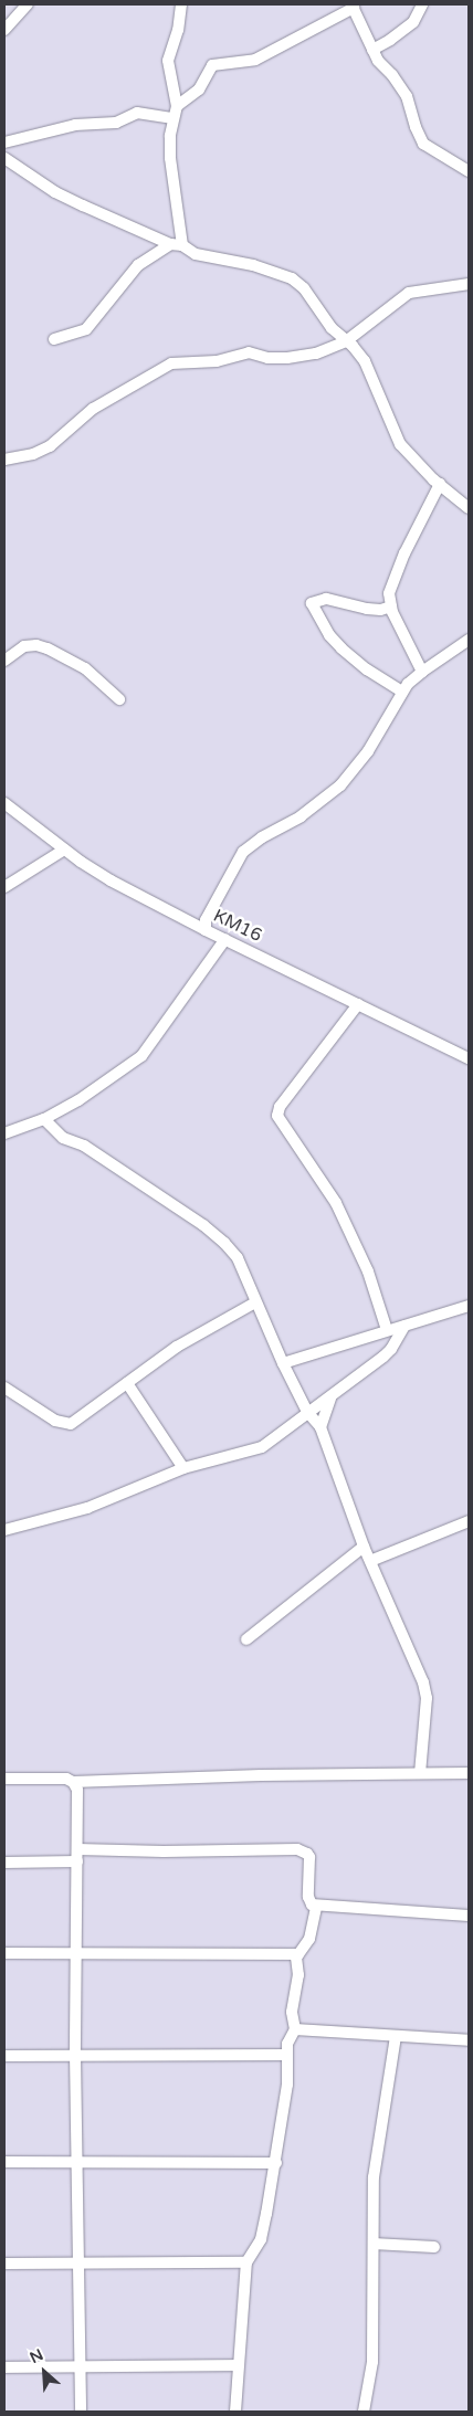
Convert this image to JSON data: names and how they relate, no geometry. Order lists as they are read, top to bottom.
{
  "streets": {
    "street": ["KM16"]
  },
  "north": "top left"
}
